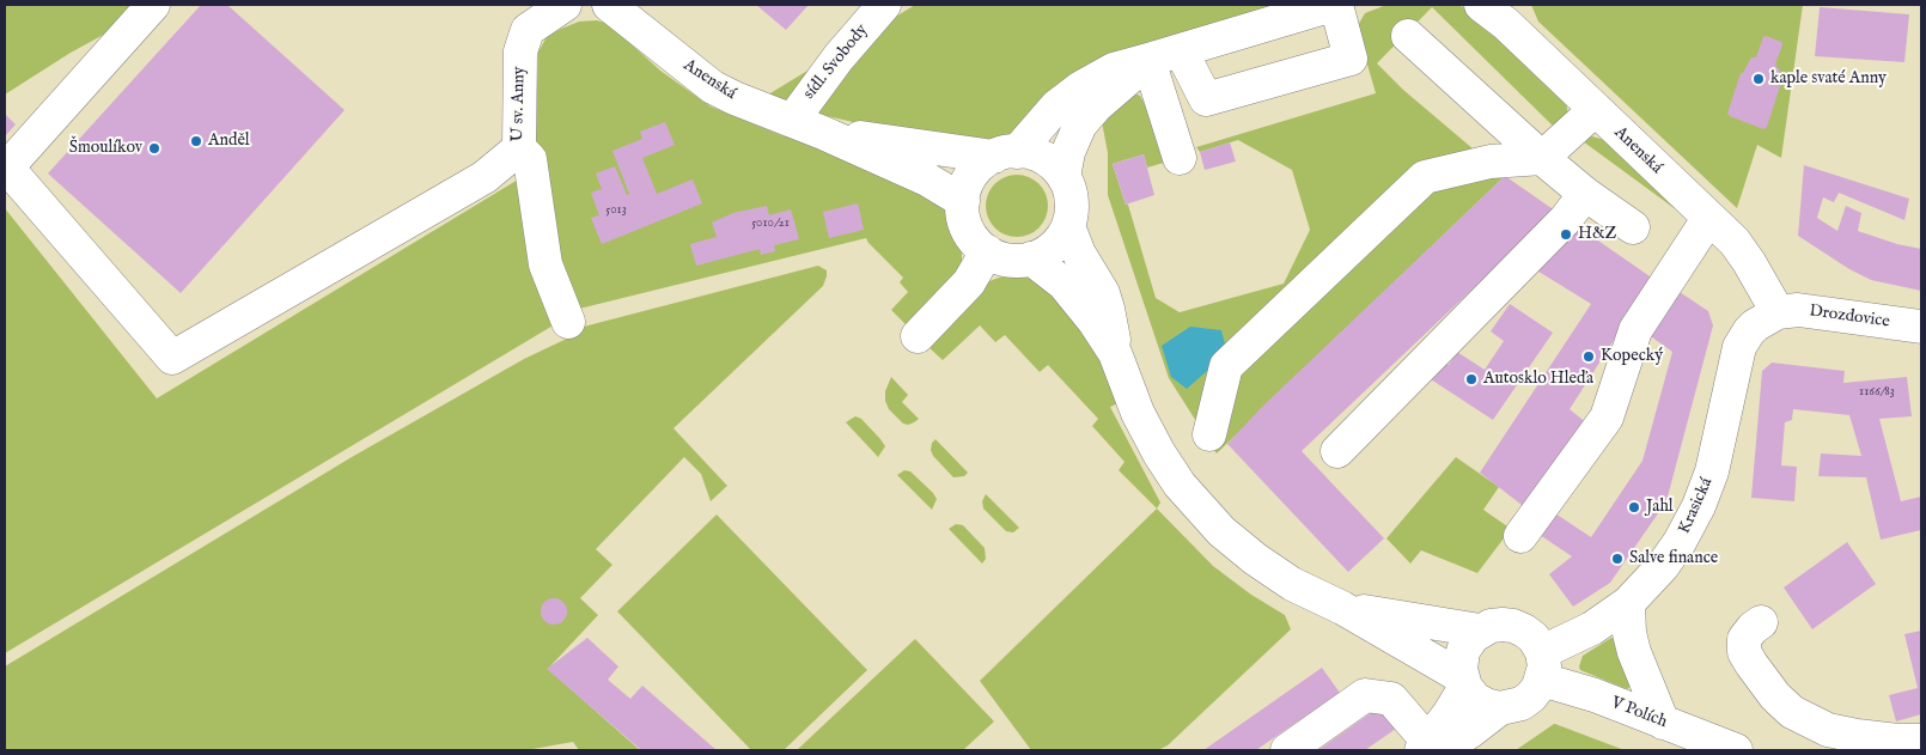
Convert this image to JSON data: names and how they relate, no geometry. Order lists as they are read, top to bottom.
{
  "streets": {
    "street": [
      "sídl. Svobody",
      "Anenská",
      "U sv. Anny",
      "Drozdovice",
      "Krasická",
      "V Polích"
    ]
  },
  "crossings": [
    ["sídl. Svobody", "Anenská"],
    ["Anenská", "Drozdovice"],
    ["Anenská", "Krasická"],
    ["Drozdovice", "Krasická"],
    ["Krasická", "V Polích"]
  ],
  "places": [
    "kaple svaté Anny",
    "Anděl",
    "Šmoulíkov",
    "H&Z",
    "Kopecký",
    "Autosklo Hleďa",
    "Jahl",
    "Salve finance"
  ],
  "house_numbers": ["5013", "5010/21", "1166/83"]
}
